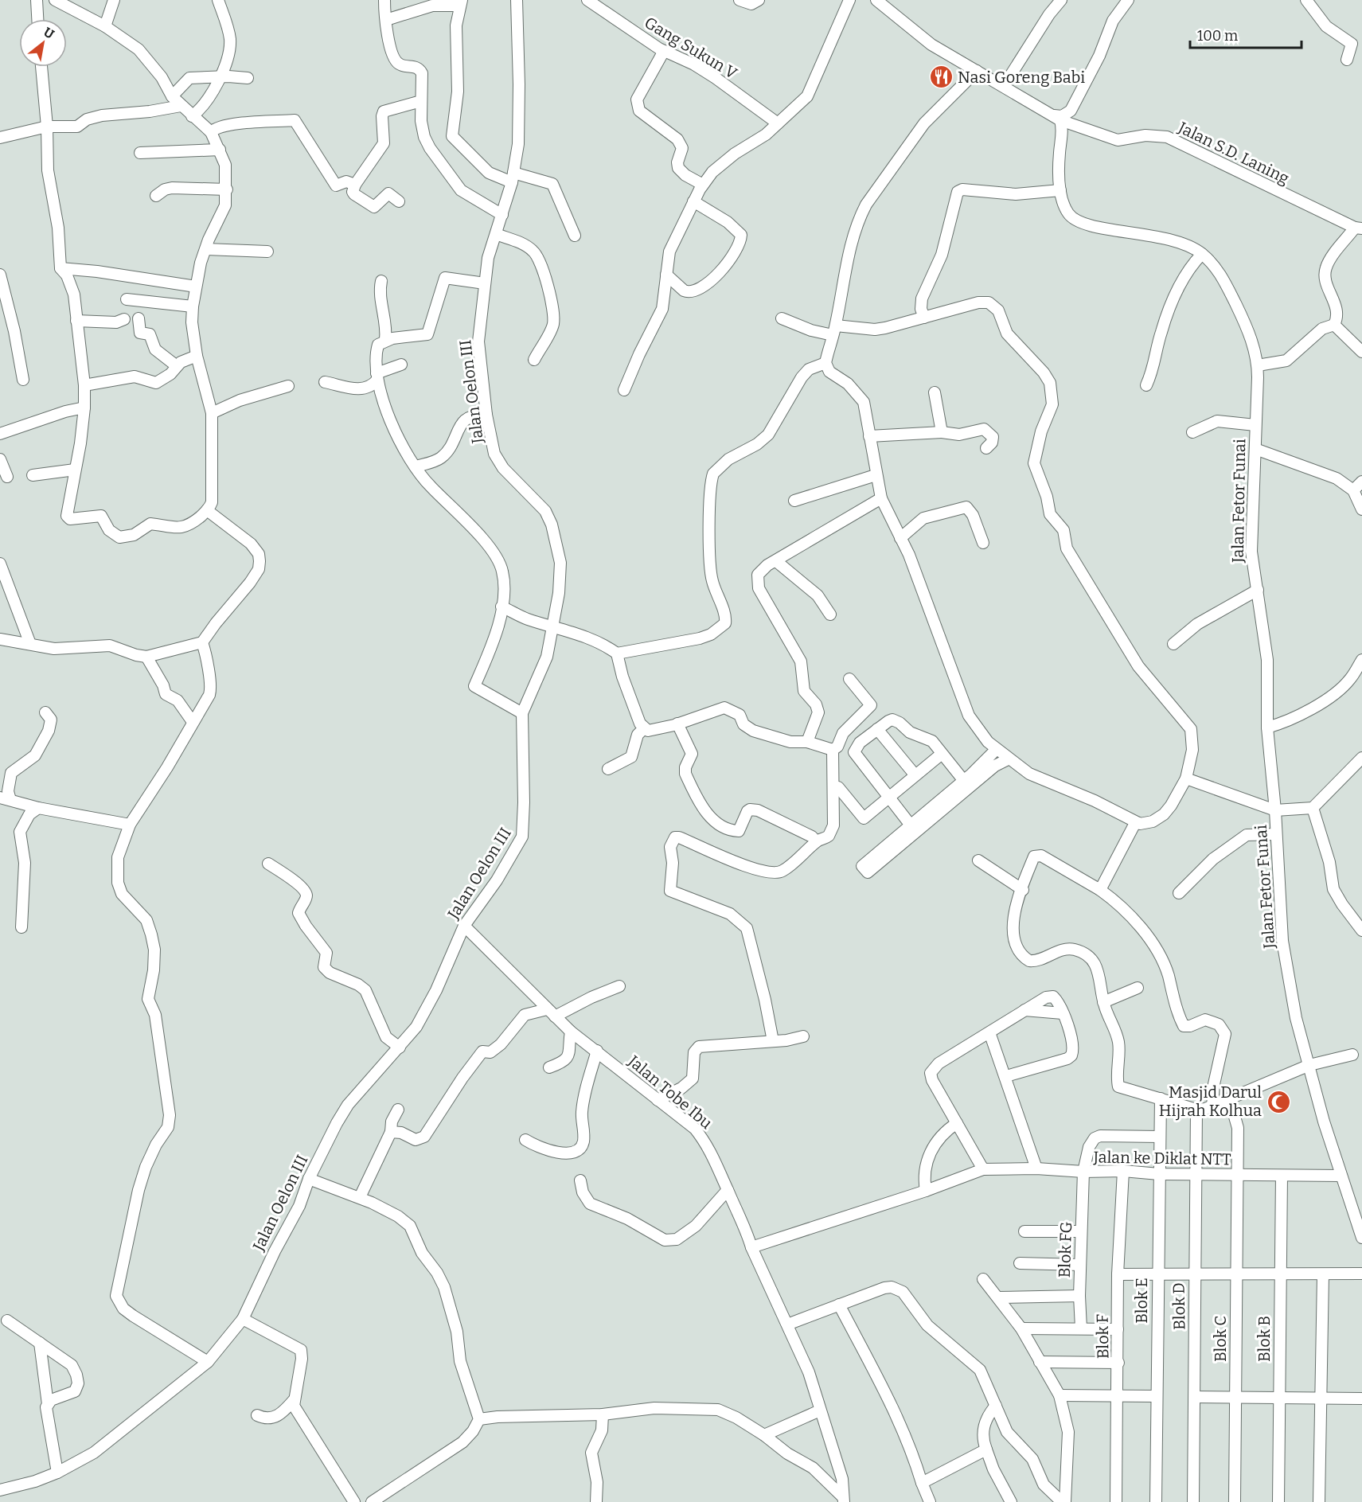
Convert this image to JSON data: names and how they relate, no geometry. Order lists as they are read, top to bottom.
{
  "streets": {
    "street": [
      "Gang Sukun V",
      "Jalan S.D. Laning",
      "Jalan Oelon III",
      "Jalan Fetor Funai",
      "Jalan Tobe Ibu",
      "Jalan ke Diklat NTT",
      "Blok FG",
      "Blok E",
      "Blok D",
      "Blok F",
      "Blok C",
      "Blok B"
    ]
  },
  "crossings": [
    ["Jalan S.D. Laning", "Jalan Fetor Funai"],
    ["Jalan Oelon III", "Jalan Tobe Ibu"],
    ["Jalan Fetor Funai", "Jalan ke Diklat NTT"],
    ["Jalan Tobe Ibu", "Jalan ke Diklat NTT"],
    ["Jalan ke Diklat NTT", "Blok FG"],
    ["Jalan ke Diklat NTT", "Blok E"],
    ["Jalan ke Diklat NTT", "Blok D"],
    ["Jalan ke Diklat NTT", "Blok F"],
    ["Jalan ke Diklat NTT", "Blok C"],
    ["Jalan ke Diklat NTT", "Blok B"],
    ["Blok FG", "Blok E"]
  ],
  "places": {
    "restaurant": ["Nasi Goreng Babi"],
    "mosque": ["Masjid Darul Hijrah Kolhua"]
  },
  "scale_bar": "100 m",
  "north": "top right"
}
